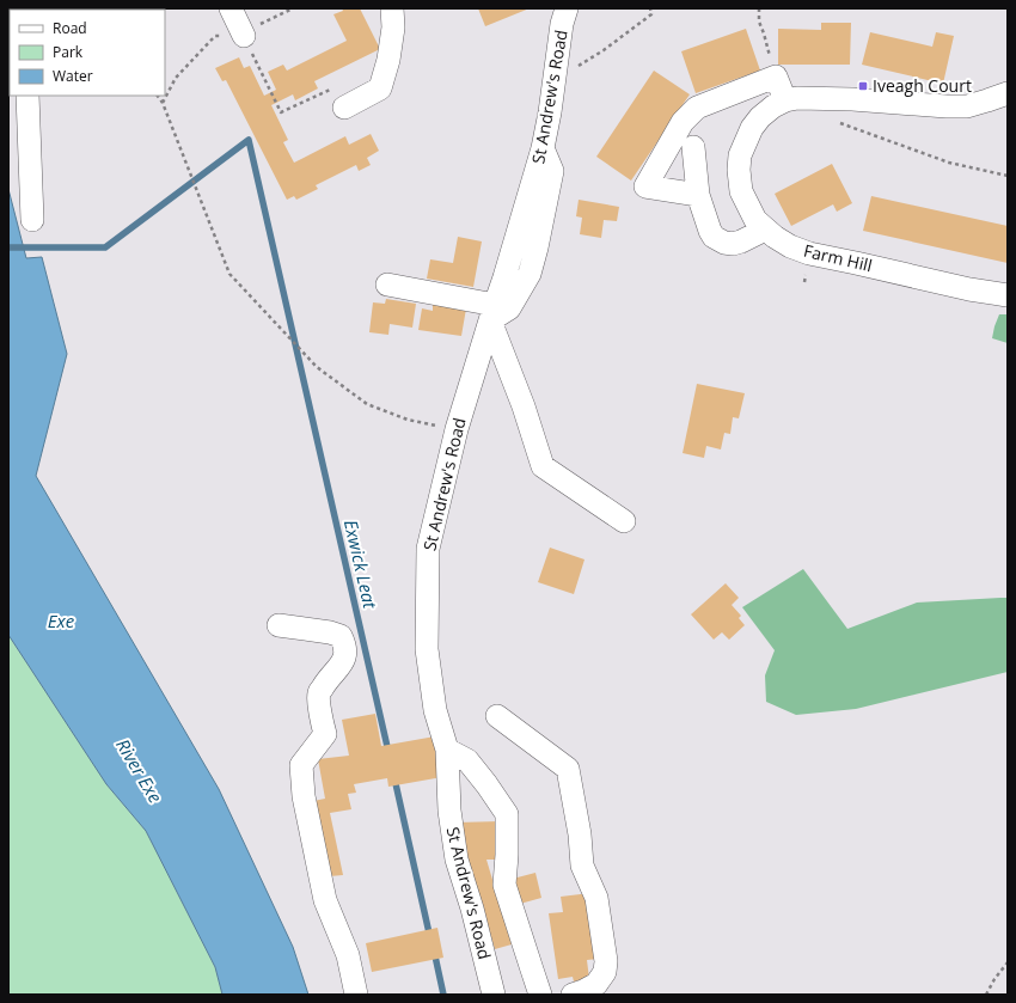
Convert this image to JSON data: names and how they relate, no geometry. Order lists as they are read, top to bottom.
{
  "streets": {
    "street": ["St Andrew's Road", "Farm Hill"]
  },
  "water": ["Exwick Leat", "Exe", "River Exe"],
  "places": {
    "transit": ["Iveagh Court"]
  },
  "legend": ["Road", "Park", "Water"]
}
